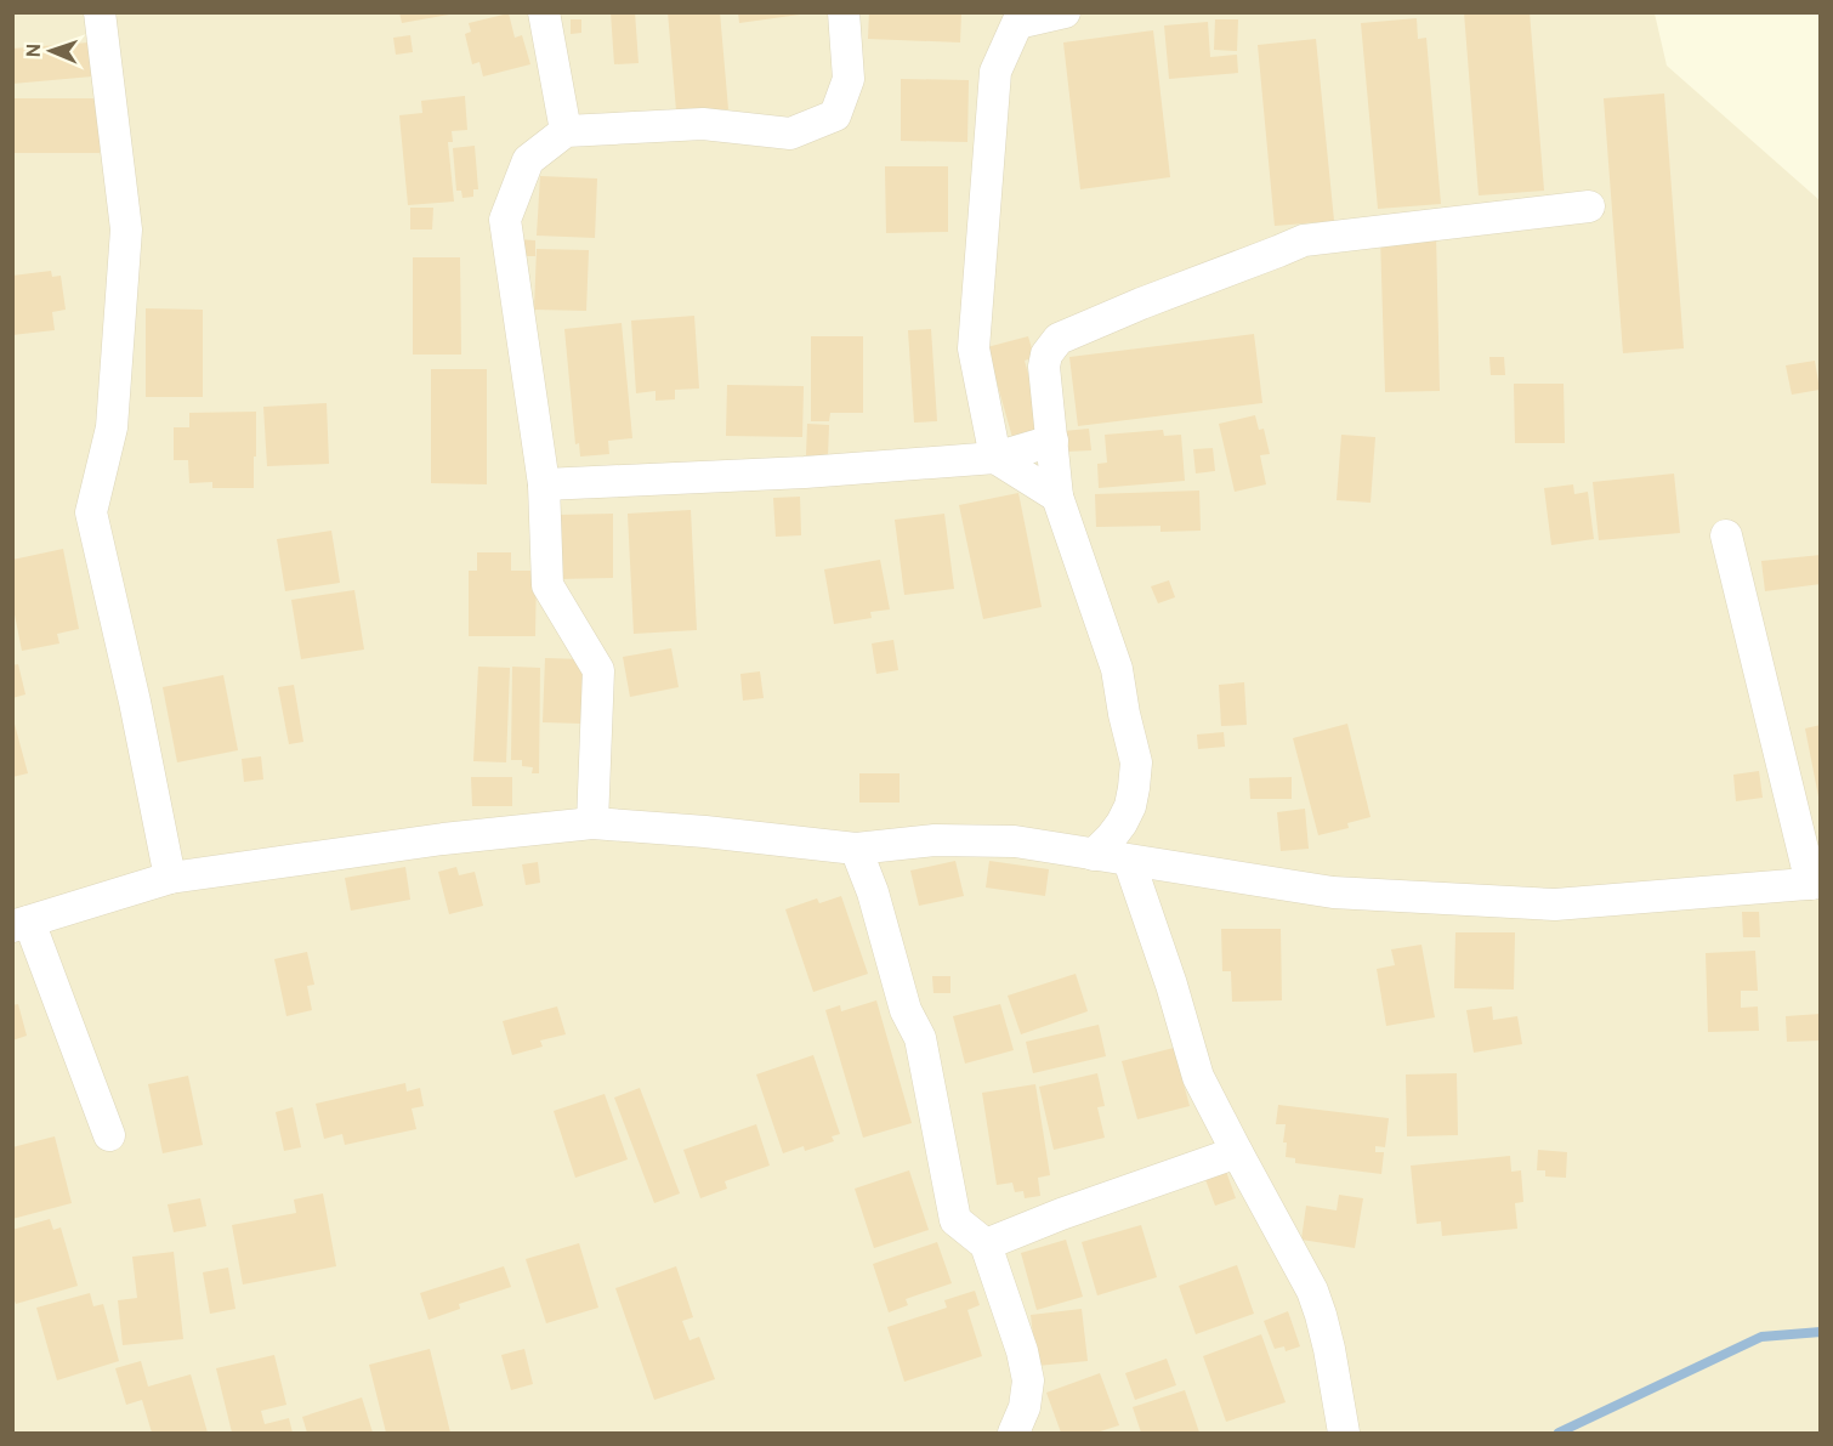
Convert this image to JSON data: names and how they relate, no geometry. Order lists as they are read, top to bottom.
{
  "north": "left"
}
